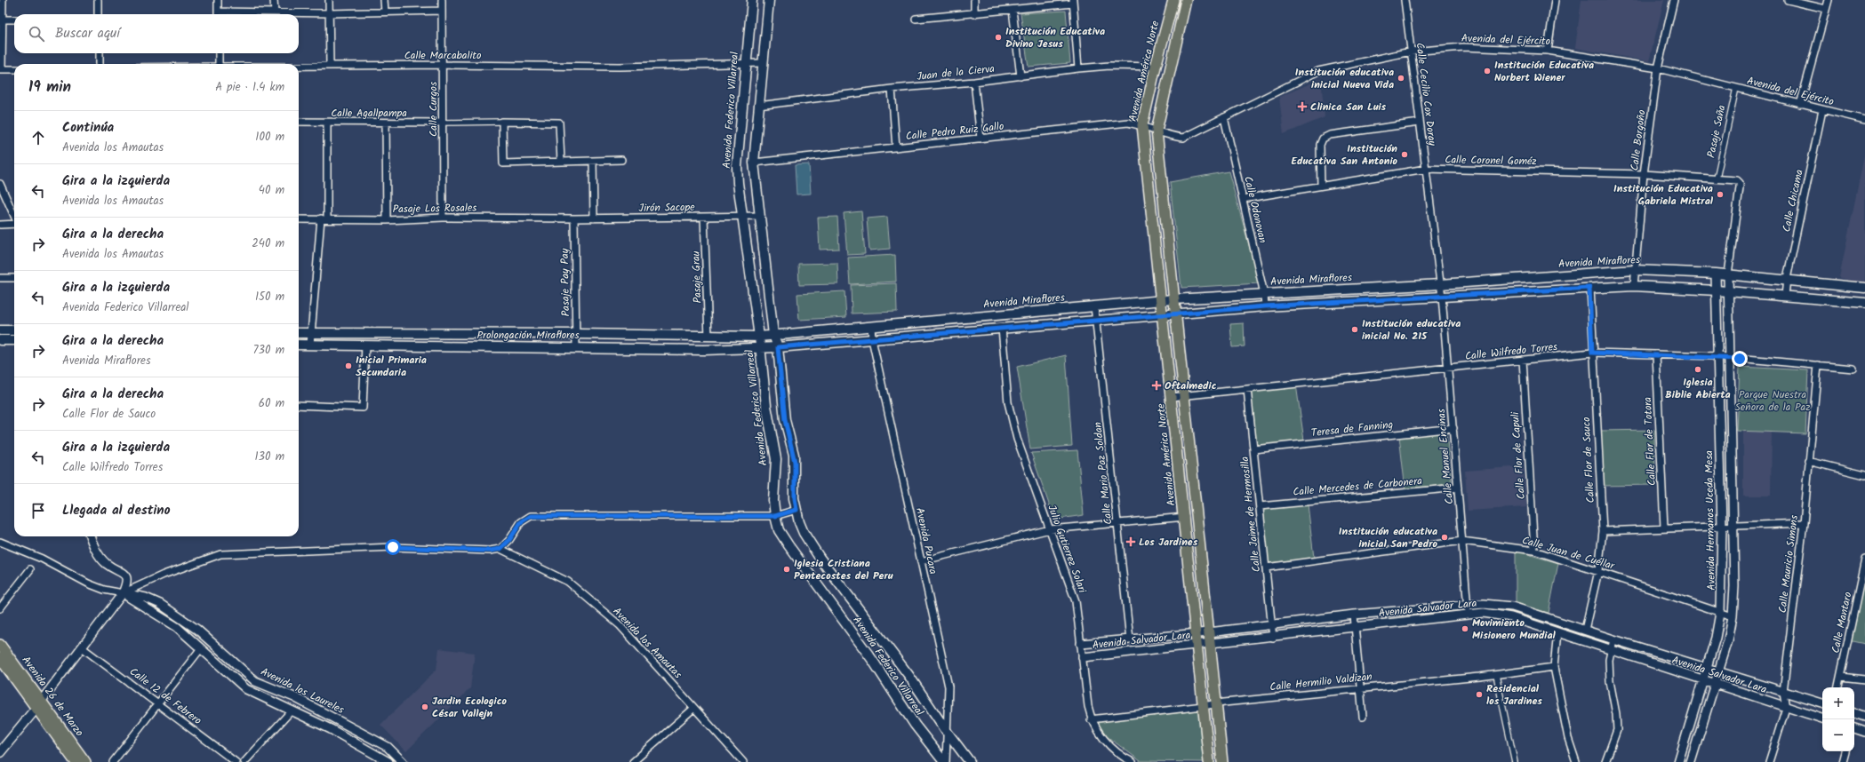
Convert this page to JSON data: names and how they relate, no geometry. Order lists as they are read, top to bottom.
{
  "streets": {
    "main road": [
      "Avenida América Norte",
      "Avenida Federico Villarreal",
      "Avenida Miraflores",
      "Prolongación Miraflores",
      "Avenida 26 de Marzo"
    ],
    "street": [
      "Avenida del Ejército",
      "Calle Marcabalito",
      "Juan de la Cierva",
      "Calle Cecilio Cox Doray",
      "Calle Curgos",
      "Calle Agallpampa",
      "Calle Pedro Ruiz Gallo",
      "Pasaje Saña",
      "Calle Borgoño",
      "Calle Coronel Goméz",
      "Calle Chicama",
      "Jirón Sacope",
      "Pasaje Los Rosales",
      "Calle Odonovan",
      "Pasaje Grau",
      "Pasaje Pay Pay",
      "Calle Wilfredo Torres",
      "Teresa de Fanning",
      "Calle Flor de Totora",
      "Calle Flor de Capuli",
      "Calle Manuel Encinas",
      "Calle Flor de Sauco",
      "Calle Mario Paz Soldan",
      "Calle Mercedes de Carbonera",
      "Calle Jaime de Hermosilla",
      "Avenida Hermanos Uceda Mesa",
      "Avenida Pucara",
      "Julio Gutierrez Solari",
      "Calle Juan de Cuéllar",
      "Calle Mauricio Simons",
      "Avenida Salvador Lara",
      "Calle Mantaro",
      "Avenida los Amautas",
      "Calle Hermilio Valdizan",
      "Avenida los Laureles",
      "Calle 12 de Febrero"
    ]
  },
  "crossings": [
    ["Avenida del Ejército", "Calle Cecilio Cox Doray"],
    ["Avenida del Ejército", "Calle Pedro Ruiz Gallo"],
    ["Avenida del Ejército", "Pasaje Saña"],
    ["Avenida del Ejército", "Calle Borgoño"],
    ["Avenida del Ejército", "Calle Chicama"],
    ["Avenida del Ejército", "Calle Odonovan"],
    ["Calle Marcabalito", "Calle Curgos"],
    ["Calle Marcabalito", "Avenida Federico Villarreal"],
    ["Avenida América Norte", "Juan de la Cierva"],
    ["Avenida América Norte", "Calle Pedro Ruiz Gallo"],
    ["Avenida América Norte", "Avenida Miraflores"],
    ["Avenida América Norte", "Calle Wilfredo Torres"],
    ["Avenida América Norte", "Avenida Salvador Lara"],
    ["Avenida América Norte", "Calle Hermilio Valdizan"],
    ["Calle Cecilio Cox Doray", "Calle Coronel Goméz"],
    ["Calle Cecilio Cox Doray", "Avenida Miraflores"],
    ["Calle Cecilio Cox Doray", "Calle Manuel Encinas"],
    ["Calle Curgos", "Calle Agallpampa"],
    ["Calle Curgos", "Pasaje Los Rosales"],
    ["Avenida Federico Villarreal", "Jirón Sacope"],
    ["Avenida Federico Villarreal", "Avenida Miraflores"],
    ["Avenida Federico Villarreal", "Prolongación Miraflores"],
    ["Avenida Federico Villarreal", "Avenida Pucara"],
    ["Pasaje Saña", "Calle Coronel Goméz"],
    ["Calle Borgoño", "Calle Coronel Goméz"],
    ["Calle Borgoño", "Avenida Miraflores"],
    ["Calle Coronel Goméz", "Calle Odonovan"],
    ["Calle Coronel Goméz", "Avenida Miraflores"],
    ["Calle Coronel Goméz", "Avenida Hermanos Uceda Mesa"],
    ["Calle Chicama", "Avenida Miraflores"],
    ["Jirón Sacope", "Pasaje Los Rosales"],
    ["Jirón Sacope", "Pasaje Grau"],
    ["Jirón Sacope", "Pasaje Pay Pay"],
    ["Pasaje Los Rosales", "Pasaje Pay Pay"],
    ["Calle Odonovan", "Avenida Miraflores"],
    ["Avenida Miraflores", "Prolongación Miraflores"],
    ["Avenida Miraflores", "Calle Mario Paz Soldan"],
    ["Avenida Miraflores", "Avenida Hermanos Uceda Mesa"],
    ["Avenida Miraflores", "Avenida Pucara"],
    ["Pasaje Grau", "Prolongación Miraflores"],
    ["Pasaje Pay Pay", "Prolongación Miraflores"],
    ["Calle Wilfredo Torres", "Calle Flor de Totora"],
    ["Calle Wilfredo Torres", "Calle Flor de Capuli"],
    ["Calle Wilfredo Torres", "Calle Manuel Encinas"],
    ["Calle Wilfredo Torres", "Calle Flor de Sauco"],
    ["Calle Wilfredo Torres", "Calle Jaime de Hermosilla"],
    ["Calle Wilfredo Torres", "Avenida Hermanos Uceda Mesa"],
    ["Calle Wilfredo Torres", "Calle Mauricio Simons"],
    ["Teresa de Fanning", "Calle Manuel Encinas"],
    ["Teresa de Fanning", "Calle Jaime de Hermosilla"],
    ["Calle Flor de Capuli", "Calle Juan de Cuéllar"],
    ["Calle Manuel Encinas", "Calle Mercedes de Carbonera"],
    ["Calle Manuel Encinas", "Calle Juan de Cuéllar"],
    ["Calle Manuel Encinas", "Avenida Salvador Lara"],
    ["Calle Flor de Sauco", "Calle Juan de Cuéllar"],
    ["Calle Flor de Sauco", "Avenida Salvador Lara"],
    ["Calle Mario Paz Soldan", "Avenida Salvador Lara"],
    ["Calle Mercedes de Carbonera", "Calle Jaime de Hermosilla"],
    ["Calle Jaime de Hermosilla", "Calle Juan de Cuéllar"],
    ["Calle Jaime de Hermosilla", "Avenida Salvador Lara"],
    ["Avenida Hermanos Uceda Mesa", "Calle Juan de Cuéllar"],
    ["Avenida Hermanos Uceda Mesa", "Avenida Salvador Lara"],
    ["Julio Gutierrez Solari", "Avenida Salvador Lara"],
    ["Julio Gutierrez Solari", "Calle Hermilio Valdizan"],
    ["Calle Mauricio Simons", "Avenida Salvador Lara"]
  ],
  "parks": ["Parque Nuestra Señora de la Paz"],
  "places": {
    "other": [
      "Institución Educativa Divino Jesus",
      "Institución Educativa Norbert Wiener",
      "Institución educativa inicial Nueva Vida",
      "Institución Educativa San Antonio",
      "Institución Educativa Gabriela Mistral",
      "Institución educativa inicial No. 215",
      "Inicial Primaria Secundaria",
      "Iglesia Biblie Abierta",
      "Institución educativa inicial San Pedro",
      "Iglesia Cristiana Pentecostes del Peru",
      "Movimiento Misionero Mundial",
      "Residencial los Jardines",
      "Jardin Ecologico César Vallejn"
    ],
    "health": ["Clinica San Luis", "Oftalmedic", "Los Jardines"]
  },
  "page": {
    "search": "Buscar aquí",
    "heading": ["19 min", "A pie · 1.4 km"],
    "list": [
      ["Continúa", "Avenida los Amautas", "100 m"],
      ["Gira a la izquierda", "Avenida los Amautas", "40 m"],
      ["Gira a la derecha", "Avenida los Amautas", "240 m"],
      ["Gira a la izquierda", "Avenida Federico Villarreal", "150 m"],
      ["Gira a la derecha", "Avenida Miraflores", "730 m"],
      ["Gira a la derecha", "Calle Flor de Sauco", "60 m"],
      ["Gira a la izquierda", "Calle Wilfredo Torres", "130 m"],
      "Llegada al destino"
    ],
    "map_buttons": ["+", "−"]
  }
}
